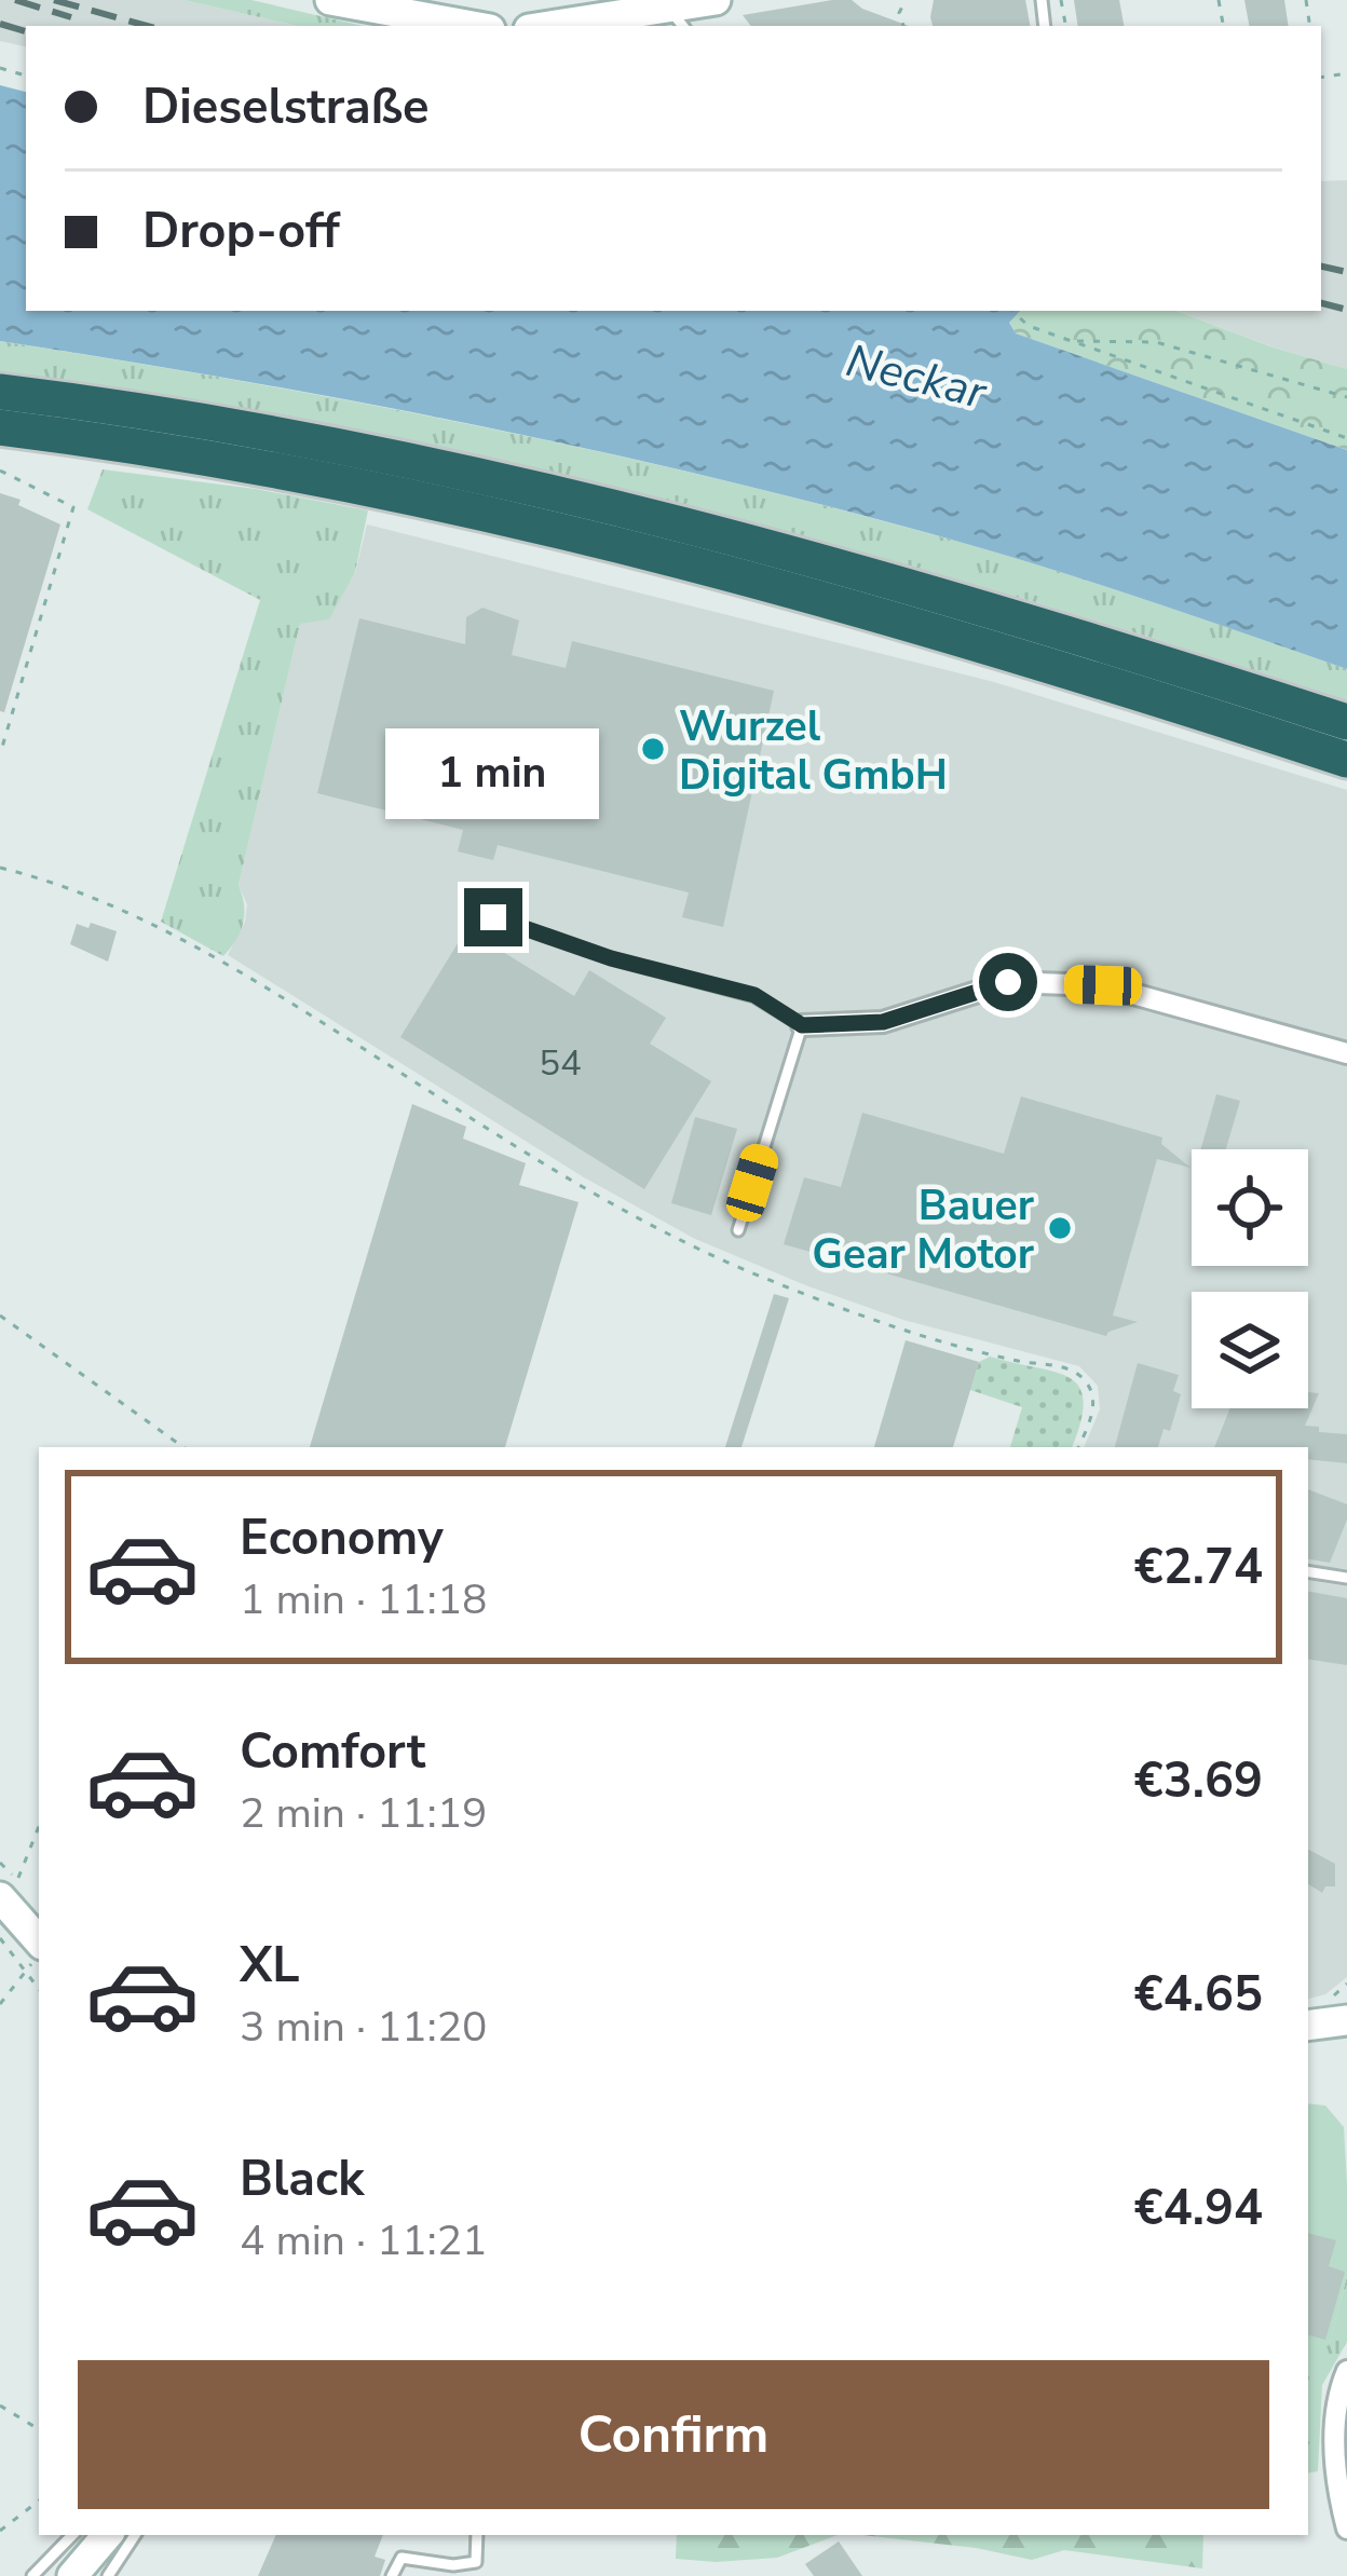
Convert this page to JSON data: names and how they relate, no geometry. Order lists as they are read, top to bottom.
{
  "water": ["Neckar"],
  "places": ["Wurzel Digital GmbH", "Bauer Gear Motor"],
  "house_numbers": ["54"],
  "page": {
    "banner": ["Dieselstraße", "Drop-off"],
    "bubble": "1 min",
    "list": [
      {
        "name": "Economy",
        "note": "1 min · 11:18",
        "value": "€2.74"
      },
      {
        "name": "Comfort",
        "note": "2 min · 11:19",
        "value": "€3.69"
      },
      {
        "name": "XL",
        "note": "3 min · 11:20",
        "value": "€4.65"
      },
      {
        "name": "Black",
        "note": "4 min · 11:21",
        "value": "€4.94"
      }
    ],
    "buttons": "Confirm"
  }
}
